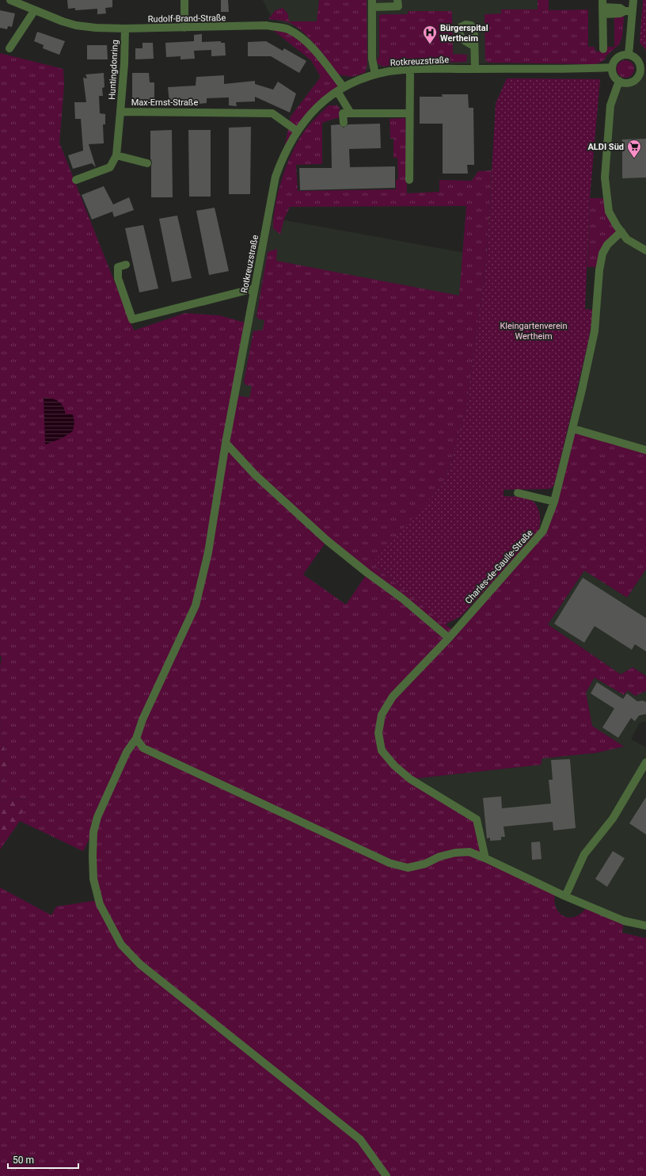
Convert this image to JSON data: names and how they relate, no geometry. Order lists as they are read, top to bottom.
{
  "streets": {
    "street": [
      "Rudolf-Brand-Straße",
      "Rotkreuzstraße",
      "Huntingdonring",
      "Max-Ernst-Straße",
      "Charles-de-Gaulle-Straße"
    ]
  },
  "crossings": [
    ["Rudolf-Brand-Straße", "Rotkreuzstraße"],
    ["Rudolf-Brand-Straße", "Huntingdonring"],
    ["Rotkreuzstraße", "Max-Ernst-Straße"],
    ["Huntingdonring", "Max-Ernst-Straße"]
  ],
  "parks": ["Kleingartenverein Wertheim"],
  "places": {
    "hospital": ["Bürgerspital Wertheim"],
    "supermarket": ["ALDI Süd"]
  },
  "scale_bar": "50 m"
}
